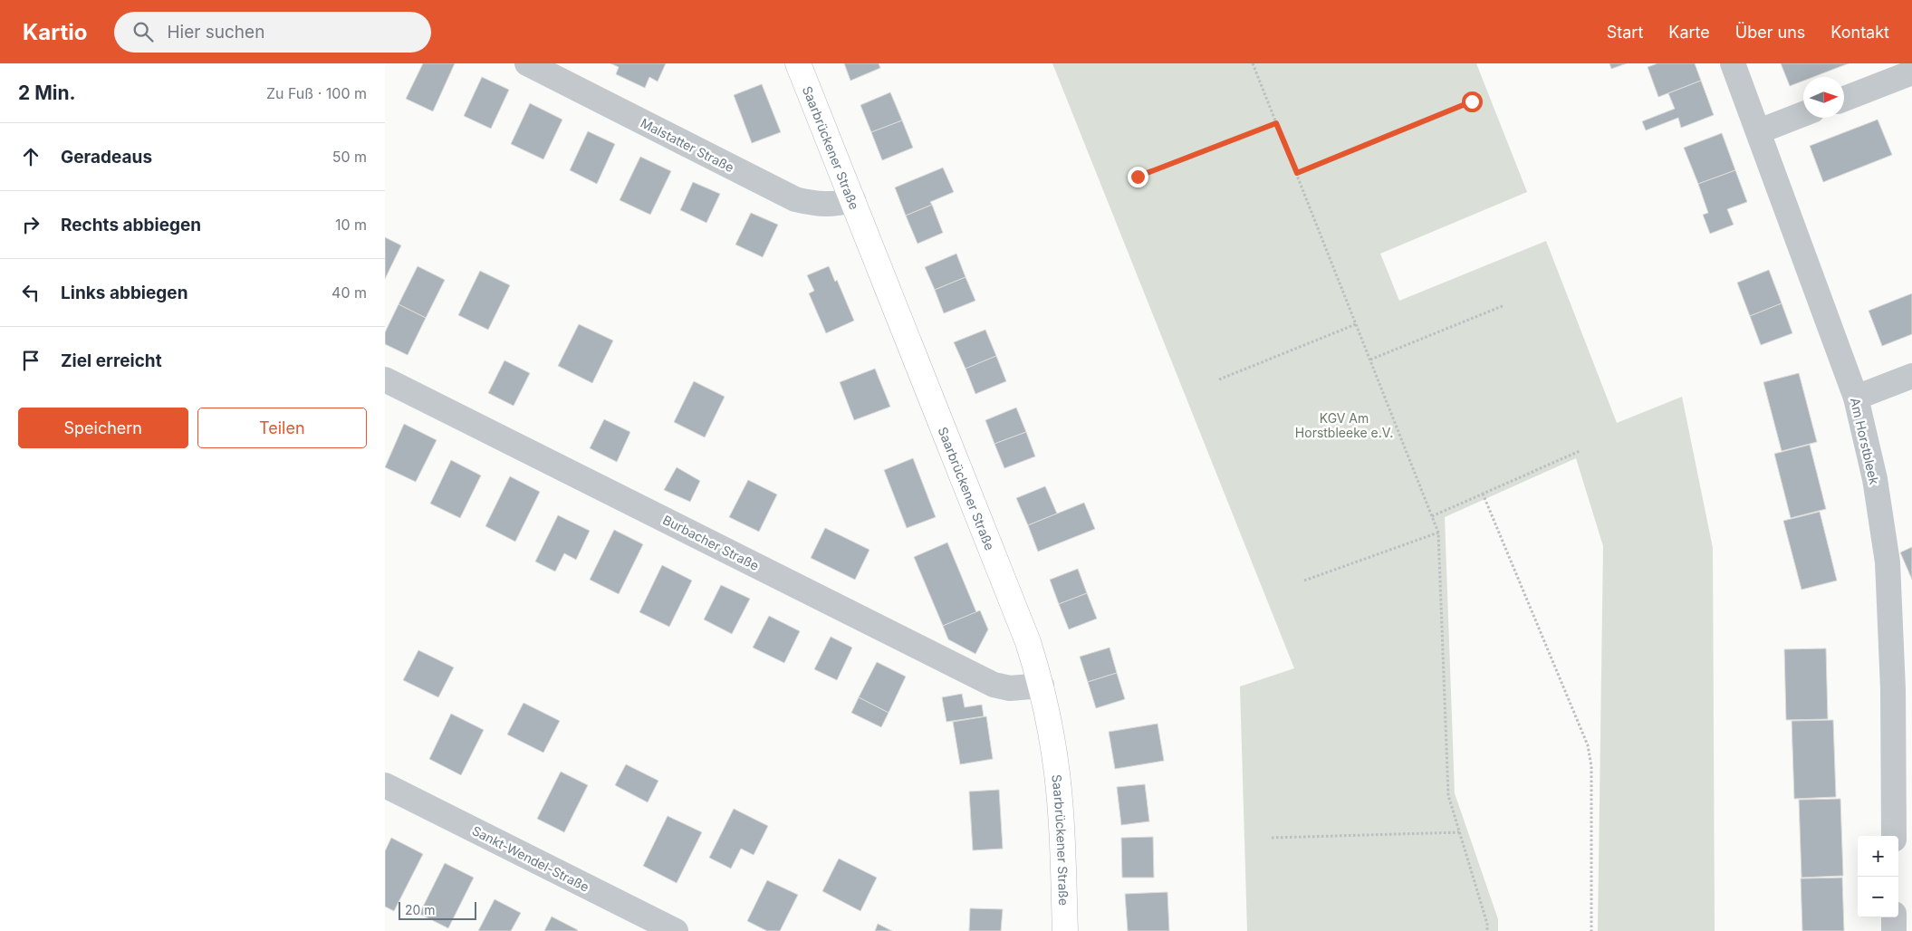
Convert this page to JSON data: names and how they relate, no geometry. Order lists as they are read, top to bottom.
{
  "streets": {
    "street": [
      "Malstatter Straße",
      "Saarbrückener Straße",
      "Am Horstbleek",
      "Burbacher Straße",
      "Sankt-Wendel-Straße"
    ]
  },
  "crossings": [
    ["Malstatter Straße", "Saarbrückener Straße"],
    ["Saarbrückener Straße", "Burbacher Straße"]
  ],
  "parks": ["KGV Am Horstbleeke e.V."],
  "scale_bar": "20 m",
  "north": "right",
  "page": {
    "header": "Kartio",
    "search": "Hier suchen",
    "nav": [
      "Start",
      "Karte",
      "Über uns",
      "Kontakt"
    ],
    "heading": ["2 Min.", "Zu Fuß · 100 m"],
    "list": [
      ["Geradeaus", "50 m"],
      ["Rechts abbiegen", "10 m"],
      ["Links abbiegen", "40 m"],
      "Ziel erreicht"
    ],
    "buttons": ["Speichern", "Teilen"],
    "map_buttons": ["+", "−"],
    "scale": "20 m"
  }
}
